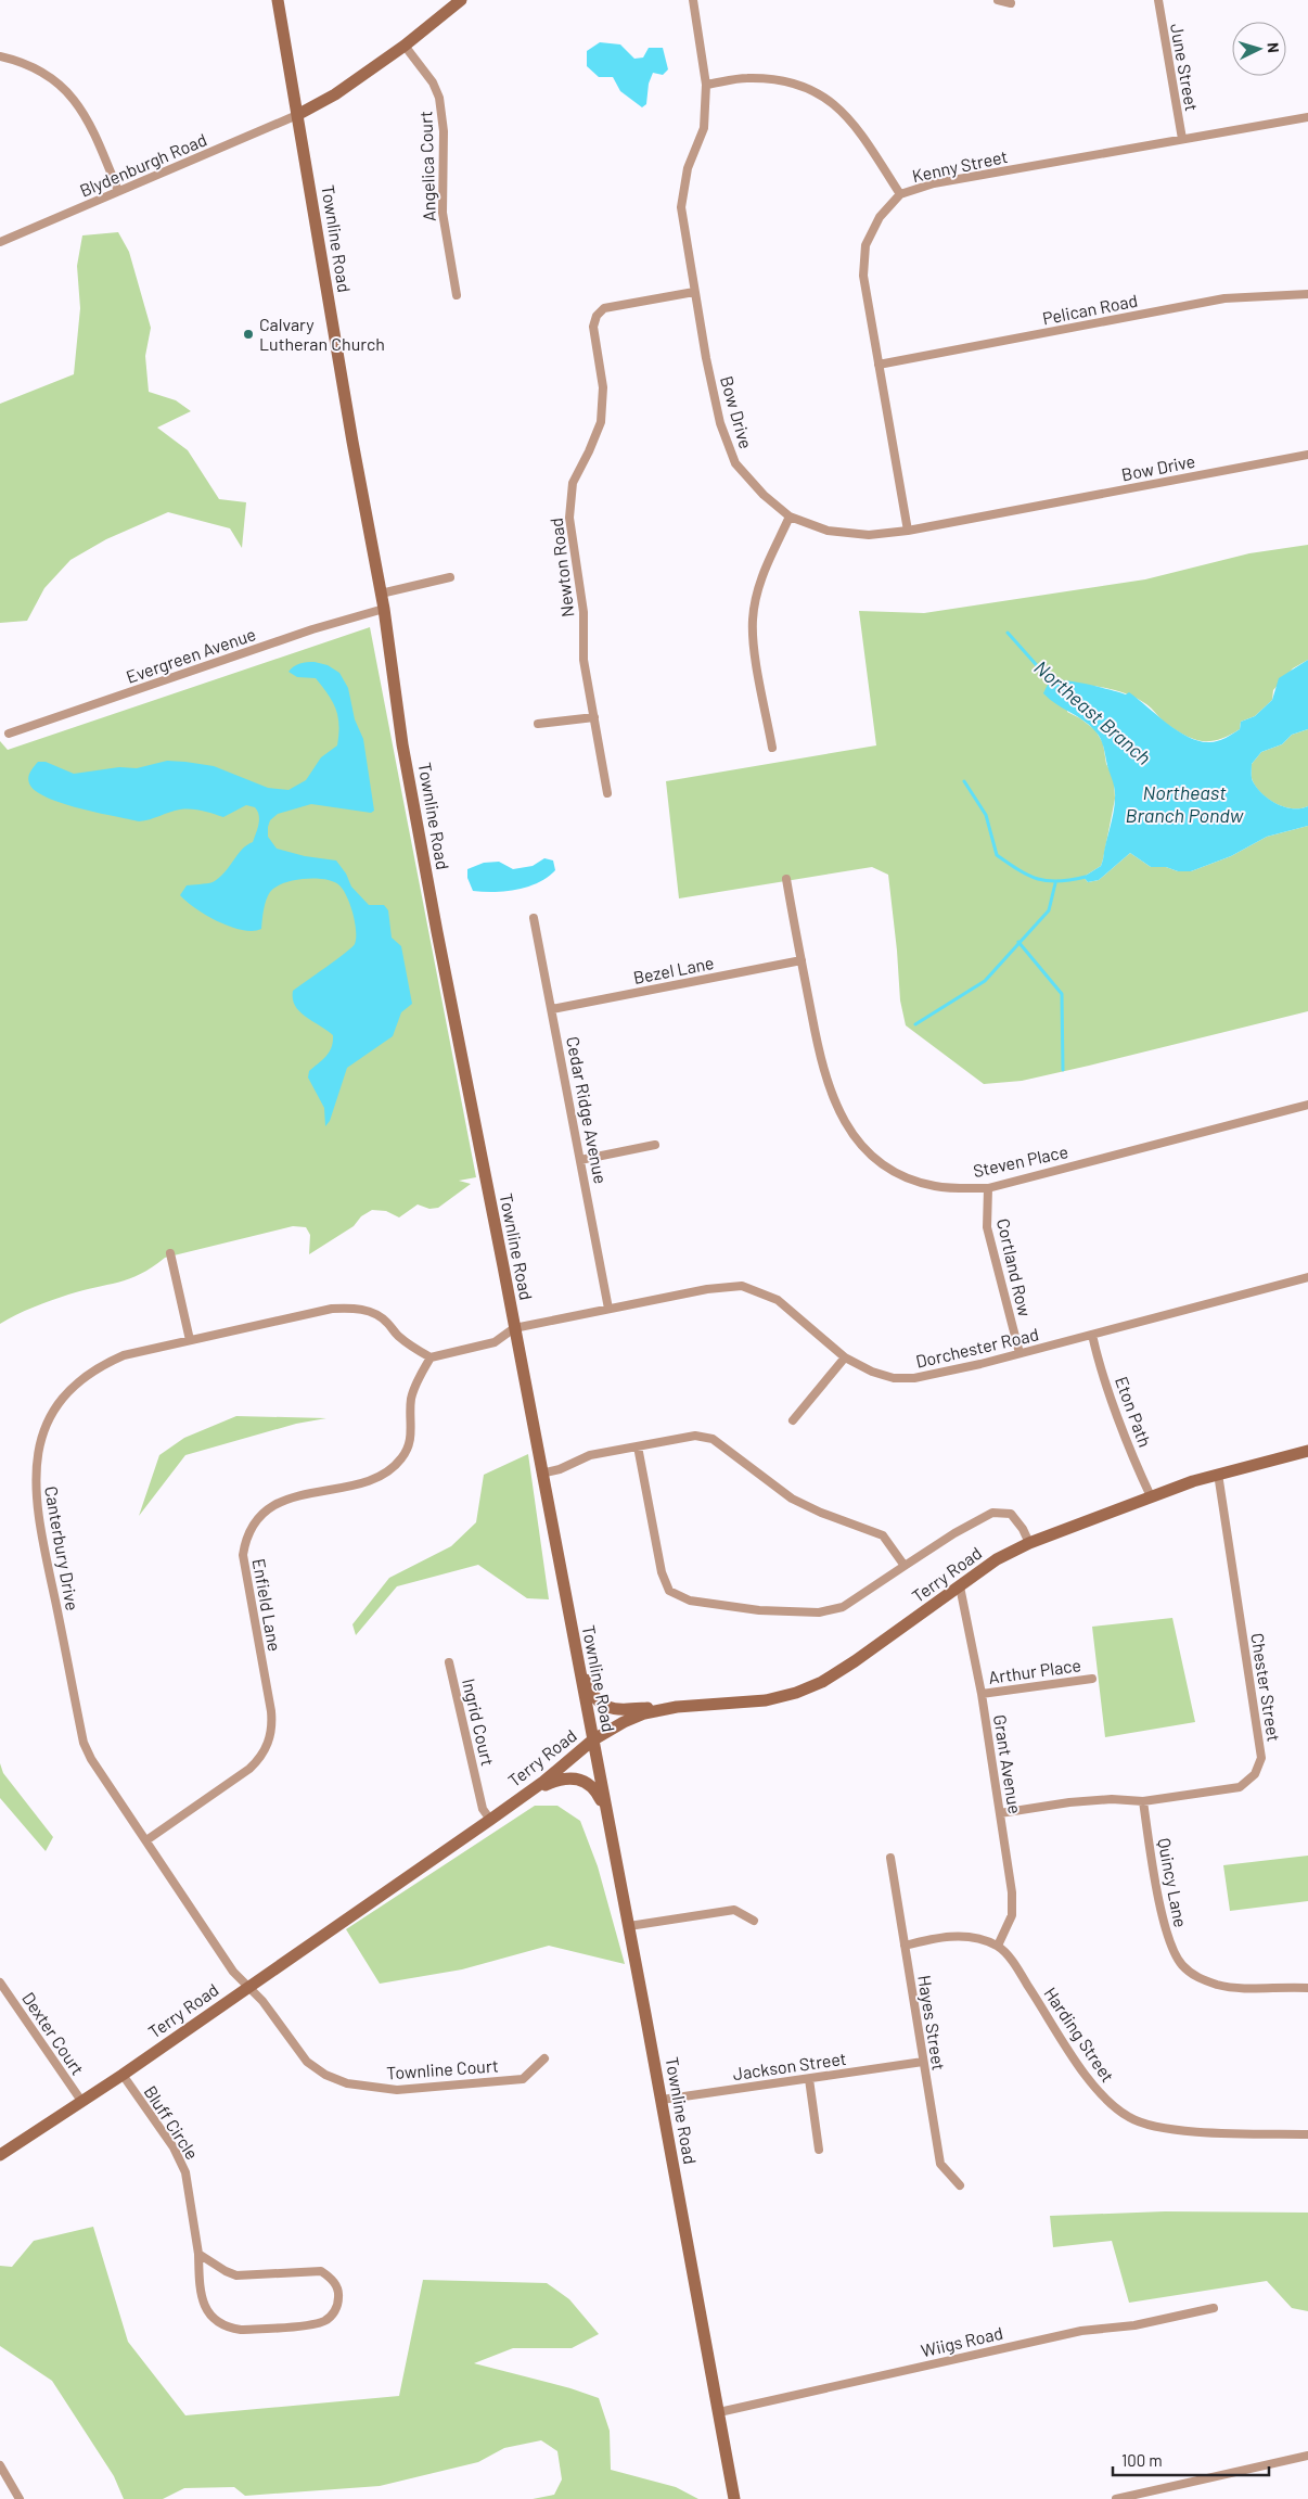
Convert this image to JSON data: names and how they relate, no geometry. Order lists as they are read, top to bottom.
{
  "streets": {
    "street": [
      "June Street",
      "Blydenburgh Road",
      "Angelica Court",
      "Kenny Street",
      "Townline Road",
      "Pelican Road",
      "Bow Drive",
      "Newton Road",
      "Evergreen Avenue",
      "Bezel Lane",
      "Cedar Ridge Avenue",
      "Steven Place",
      "Cortland Row",
      "Dorchester Road",
      "Eton Path",
      "Canterbury Drive",
      "Terry Road",
      "Enfield Lane",
      "Arthur Place",
      "Chester Street",
      "Ingrid Court",
      "Grant Avenue",
      "Quincy Lane",
      "Hayes Street",
      "Dexter Court",
      "Harding Street",
      "Jackson Street",
      "Townline Court",
      "Bluff Circle",
      "Wiigs Road"
    ]
  },
  "crossings": [
    ["June Street", "Kenny Street"],
    ["Blydenburgh Road", "Townline Road"],
    ["Kenny Street", "Pelican Road"],
    ["Kenny Street", "Bow Drive"],
    ["Townline Road", "Evergreen Avenue"],
    ["Townline Road", "Dorchester Road"],
    ["Townline Road", "Terry Road"],
    ["Townline Road", "Jackson Street"],
    ["Townline Road", "Wiigs Road"],
    ["Bow Drive", "Newton Road"],
    ["Bezel Lane", "Cedar Ridge Avenue"],
    ["Bezel Lane", "Steven Place"],
    ["Cedar Ridge Avenue", "Dorchester Road"],
    ["Steven Place", "Cortland Row"],
    ["Cortland Row", "Dorchester Road"],
    ["Dorchester Road", "Eton Path"],
    ["Eton Path", "Terry Road"],
    ["Canterbury Drive", "Terry Road"],
    ["Canterbury Drive", "Enfield Lane"],
    ["Canterbury Drive", "Townline Court"],
    ["Terry Road", "Chester Street"],
    ["Terry Road", "Ingrid Court"],
    ["Terry Road", "Grant Avenue"],
    ["Terry Road", "Dexter Court"],
    ["Terry Road", "Townline Court"],
    ["Terry Road", "Bluff Circle"],
    ["Arthur Place", "Grant Avenue"],
    ["Chester Street", "Grant Avenue"],
    ["Chester Street", "Quincy Lane"],
    ["Grant Avenue", "Harding Street"],
    ["Hayes Street", "Jackson Street"]
  ],
  "water": ["Northeast Branch", "Northeast Branch Pondw"],
  "places": ["Calvary Lutheran Church"],
  "scale_bar": "100 m",
  "north": "right"
}
